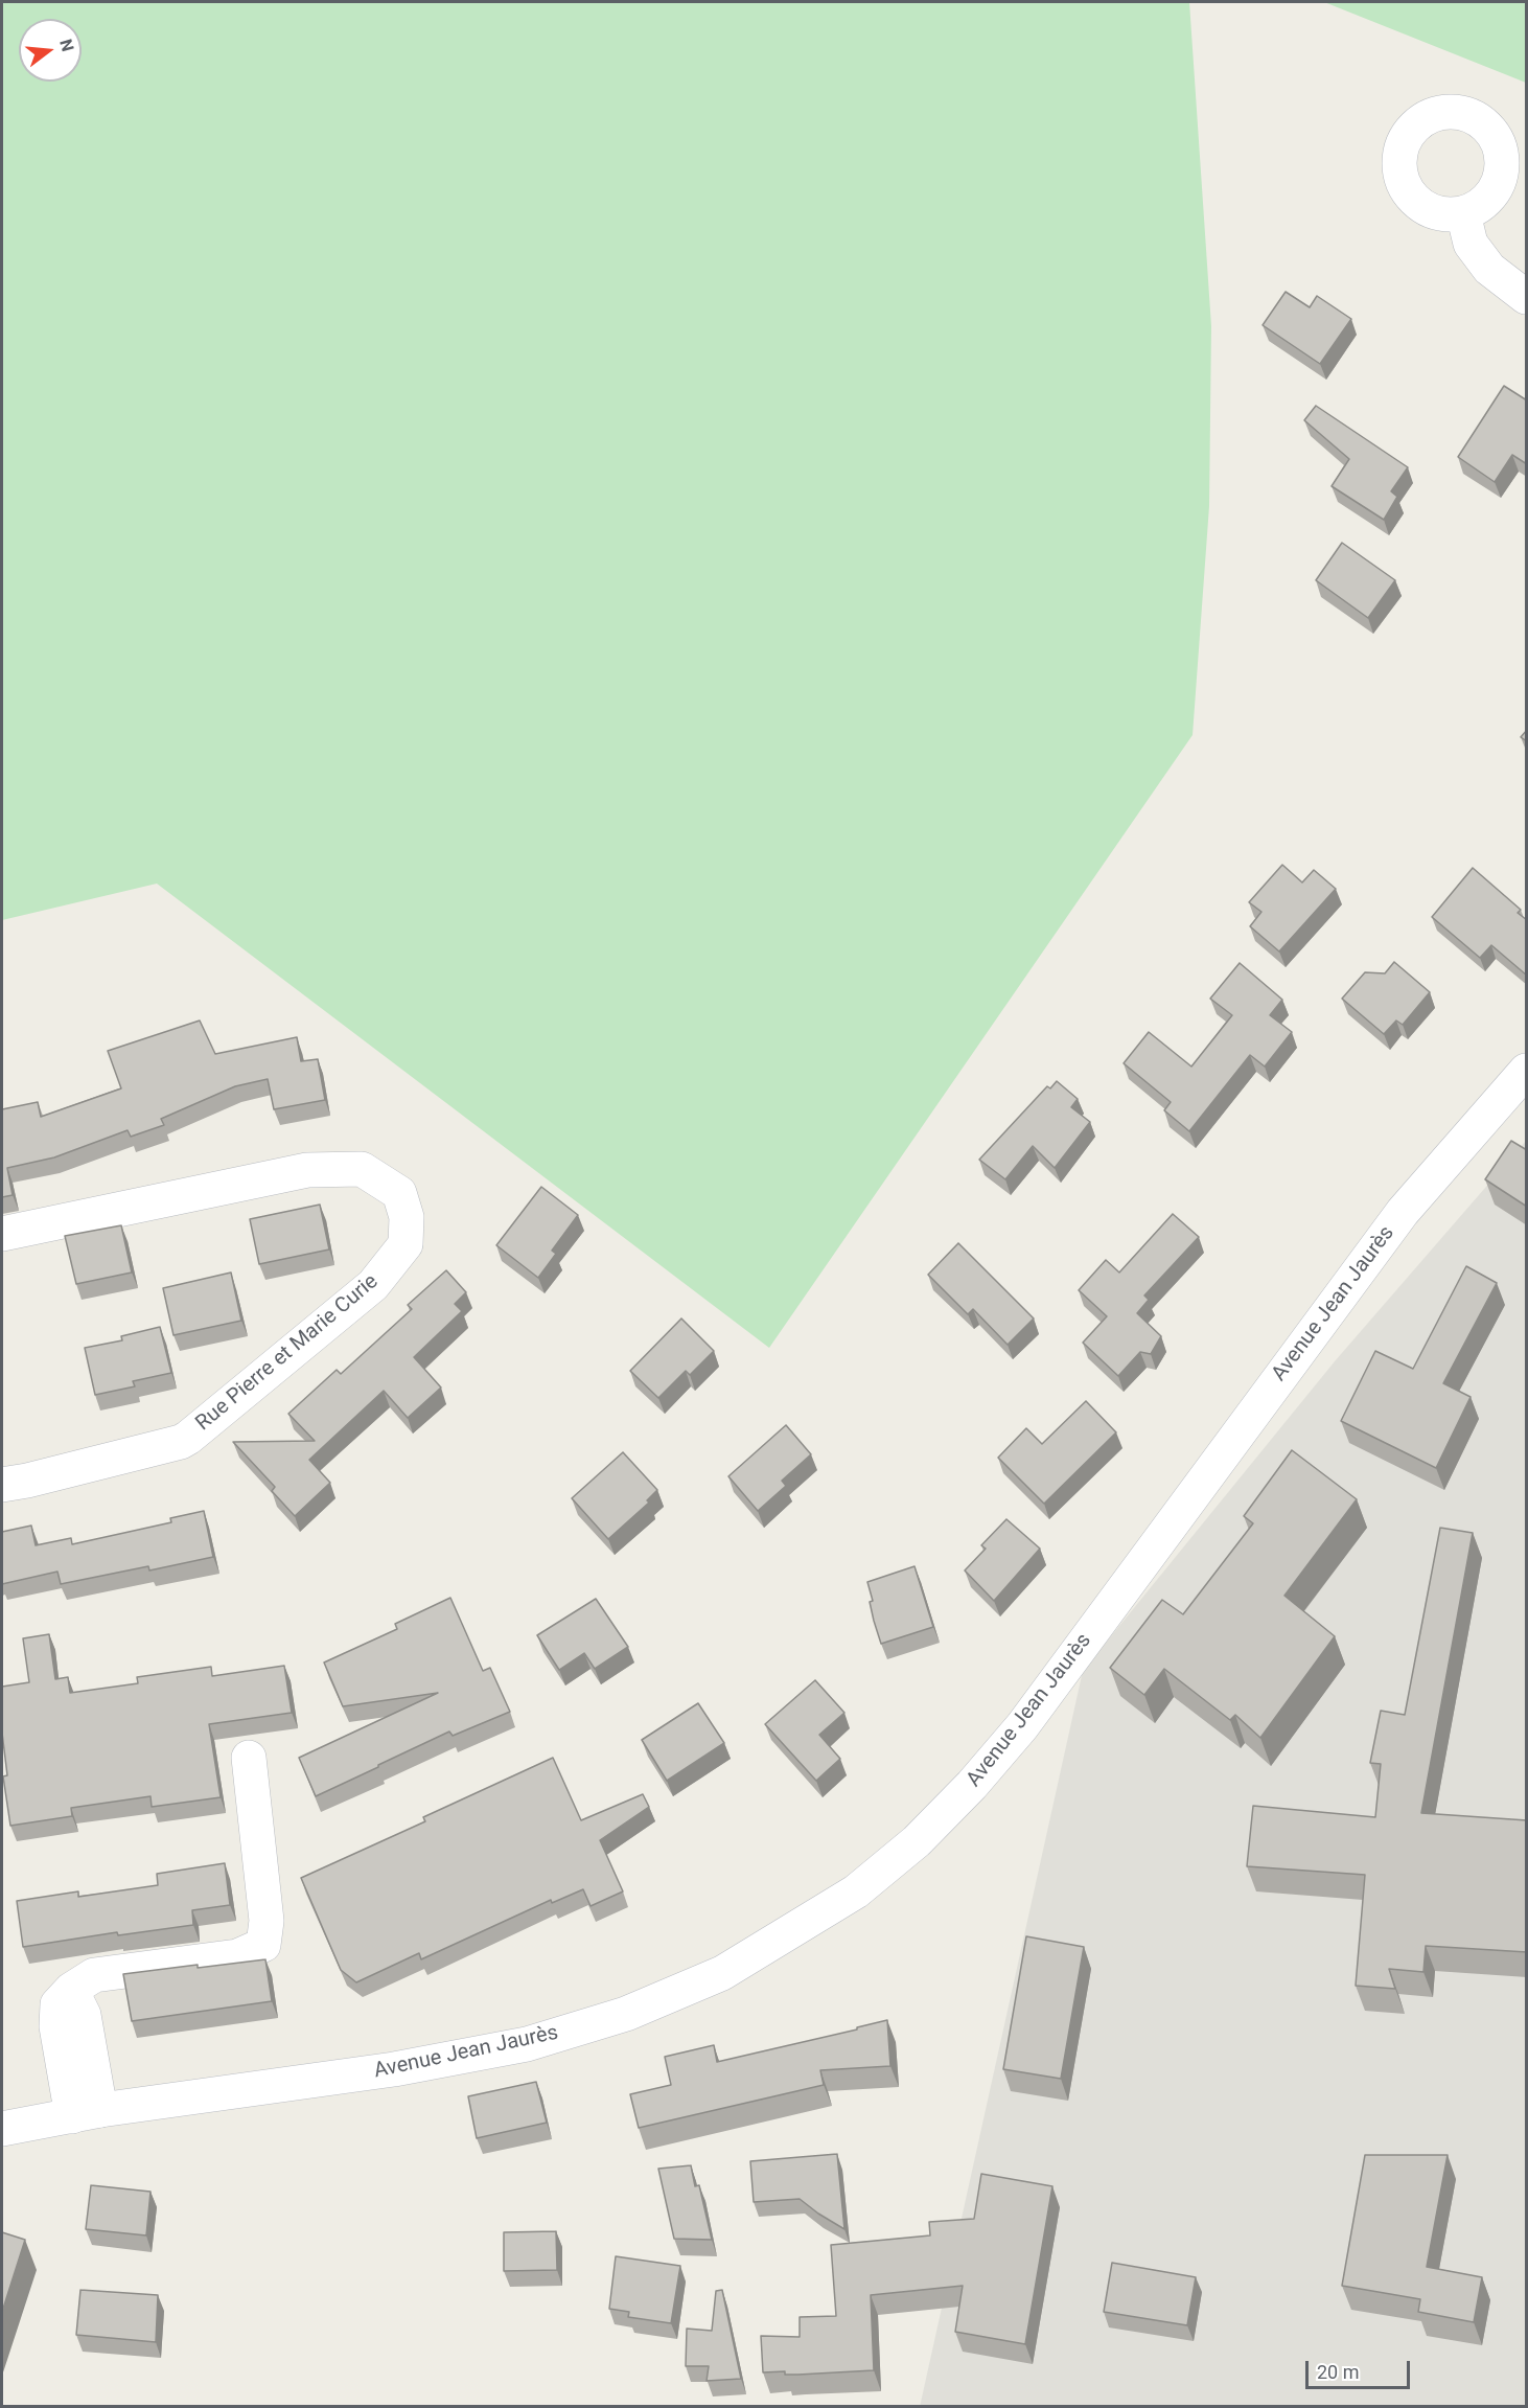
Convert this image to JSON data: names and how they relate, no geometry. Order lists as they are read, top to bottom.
{
  "streets": {
    "main road": ["Avenue Jean Jaurès", "Rue Pierre et Marie Curie"]
  },
  "scale_bar": "20 m",
  "north": "right"
}
